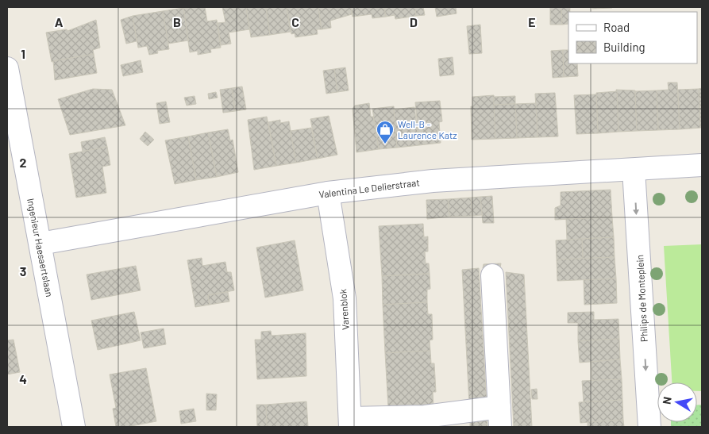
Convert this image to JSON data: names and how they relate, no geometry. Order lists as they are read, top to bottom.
{
  "streets": {
    "street": [
      "Valentina Le Delierstraat",
      "Ingenieur Haesaertslaan",
      "Philips de Monteplein",
      "Varenblok"
    ]
  },
  "crossings": [
    ["Valentina Le Delierstraat", "Ingenieur Haesaertslaan"],
    ["Valentina Le Delierstraat", "Philips de Monteplein"],
    ["Valentina Le Delierstraat", "Varenblok"]
  ],
  "places": {
    "shop": ["Well-B - Laurence Katz"]
  },
  "legend": ["Road", "Building"],
  "north": "left",
  "grid": {
    "columns": [
      "A",
      "B",
      "C",
      "D",
      "E"
    ],
    "rows": [
      "1",
      "2",
      "3",
      "4"
    ]
  }
}
